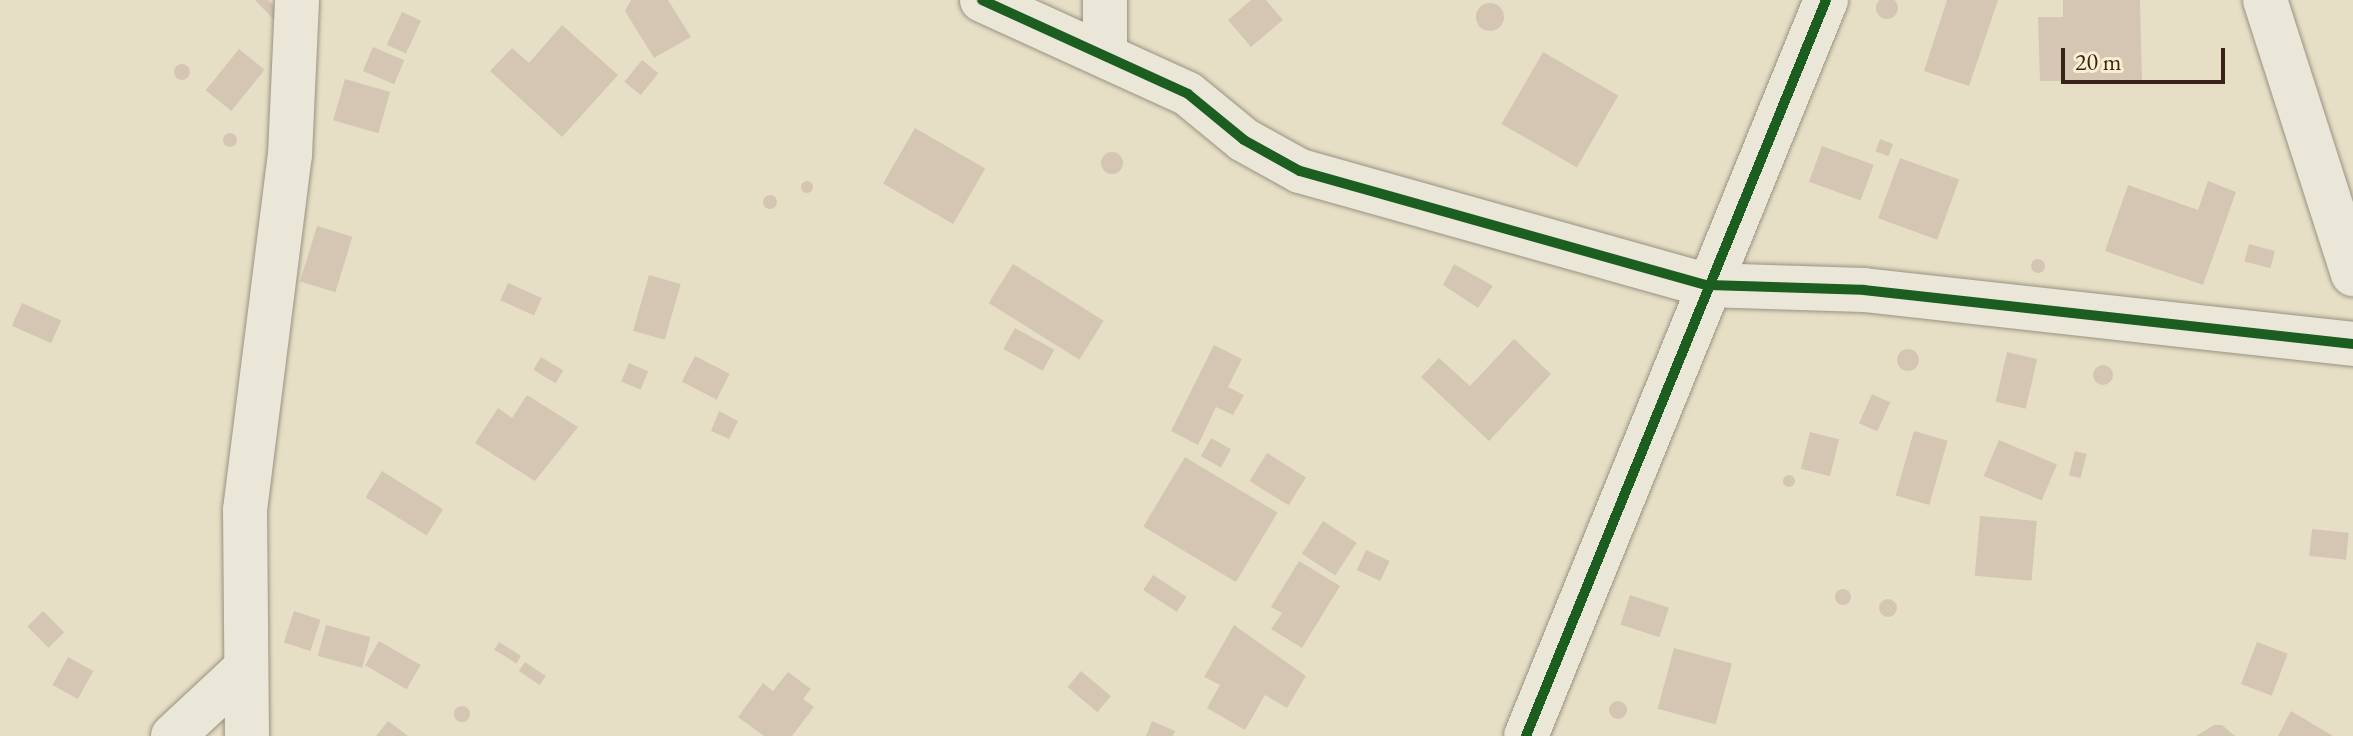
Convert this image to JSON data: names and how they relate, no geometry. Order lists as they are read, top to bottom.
{
  "scale_bar": "20 m"
}
